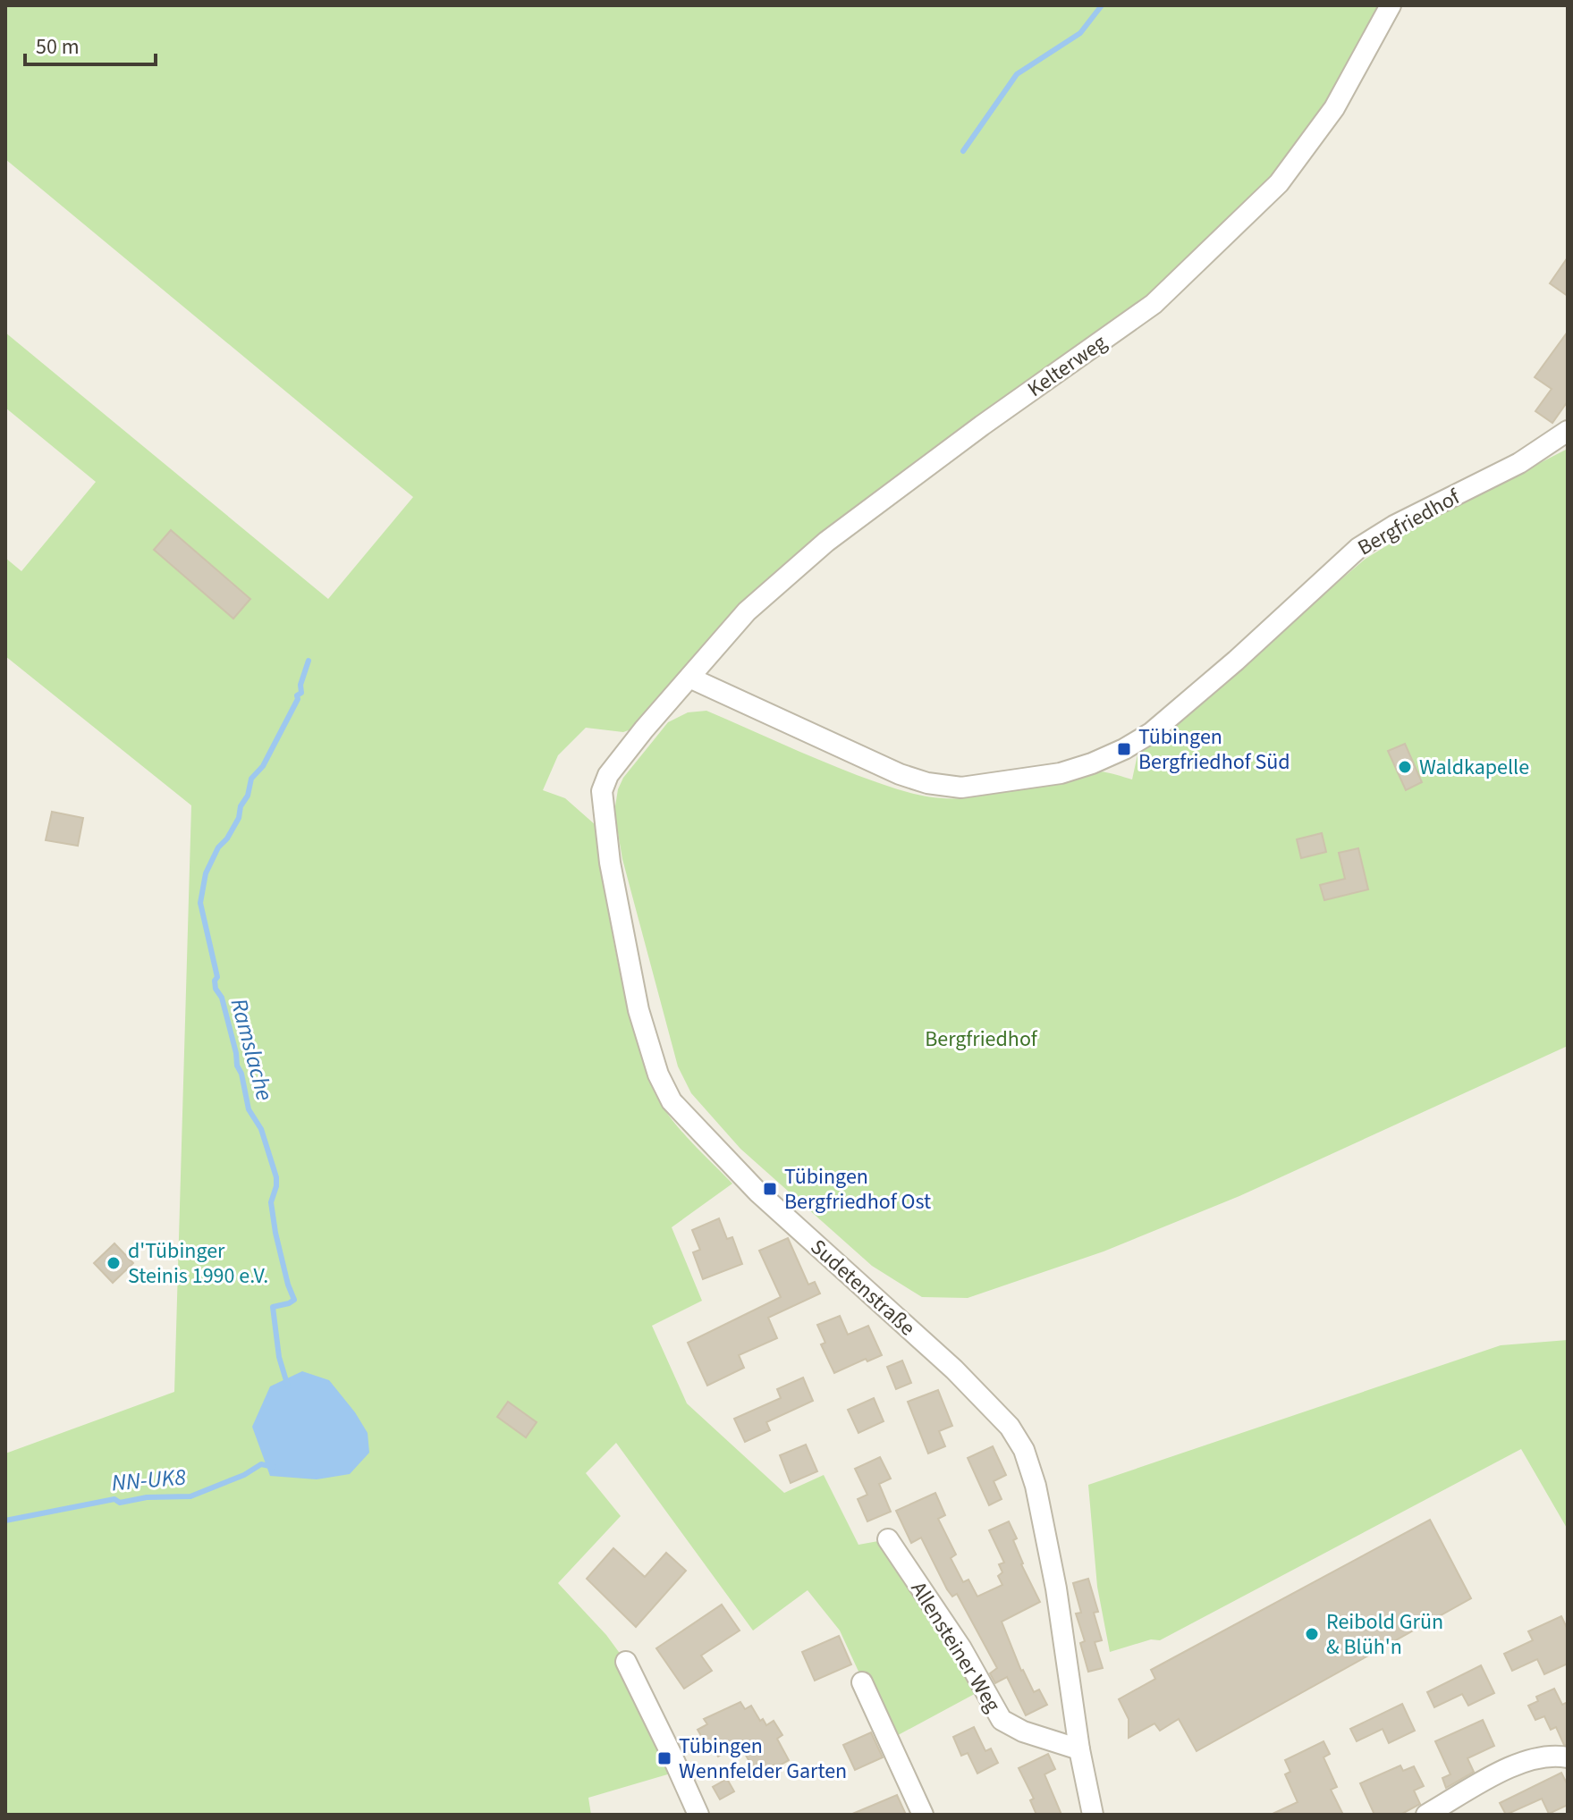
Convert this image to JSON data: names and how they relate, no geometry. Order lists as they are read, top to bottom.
{
  "streets": {
    "street": [
      "Kelterweg",
      "Bergfriedhof",
      "Sudetenstraße",
      "Allensteiner Weg"
    ]
  },
  "crossings": [
    ["Kelterweg", "Bergfriedhof"],
    ["Kelterweg", "Sudetenstraße"],
    ["Bergfriedhof", "Sudetenstraße"],
    ["Sudetenstraße", "Allensteiner Weg"]
  ],
  "water": ["Ramslache", "NN-UK8"],
  "parks": ["Bergfriedhof"],
  "places": {
    "transit": ["Tübingen Bergfriedhof Süd", "Tübingen Bergfriedhof Ost", "Tübingen Wennfelder Garten"],
    "other": ["Waldkapelle", "d'Tübinger Steinis 1990 e.V.", "Reibold Grün & Blüh'n"]
  },
  "scale_bar": "50 m"
}
